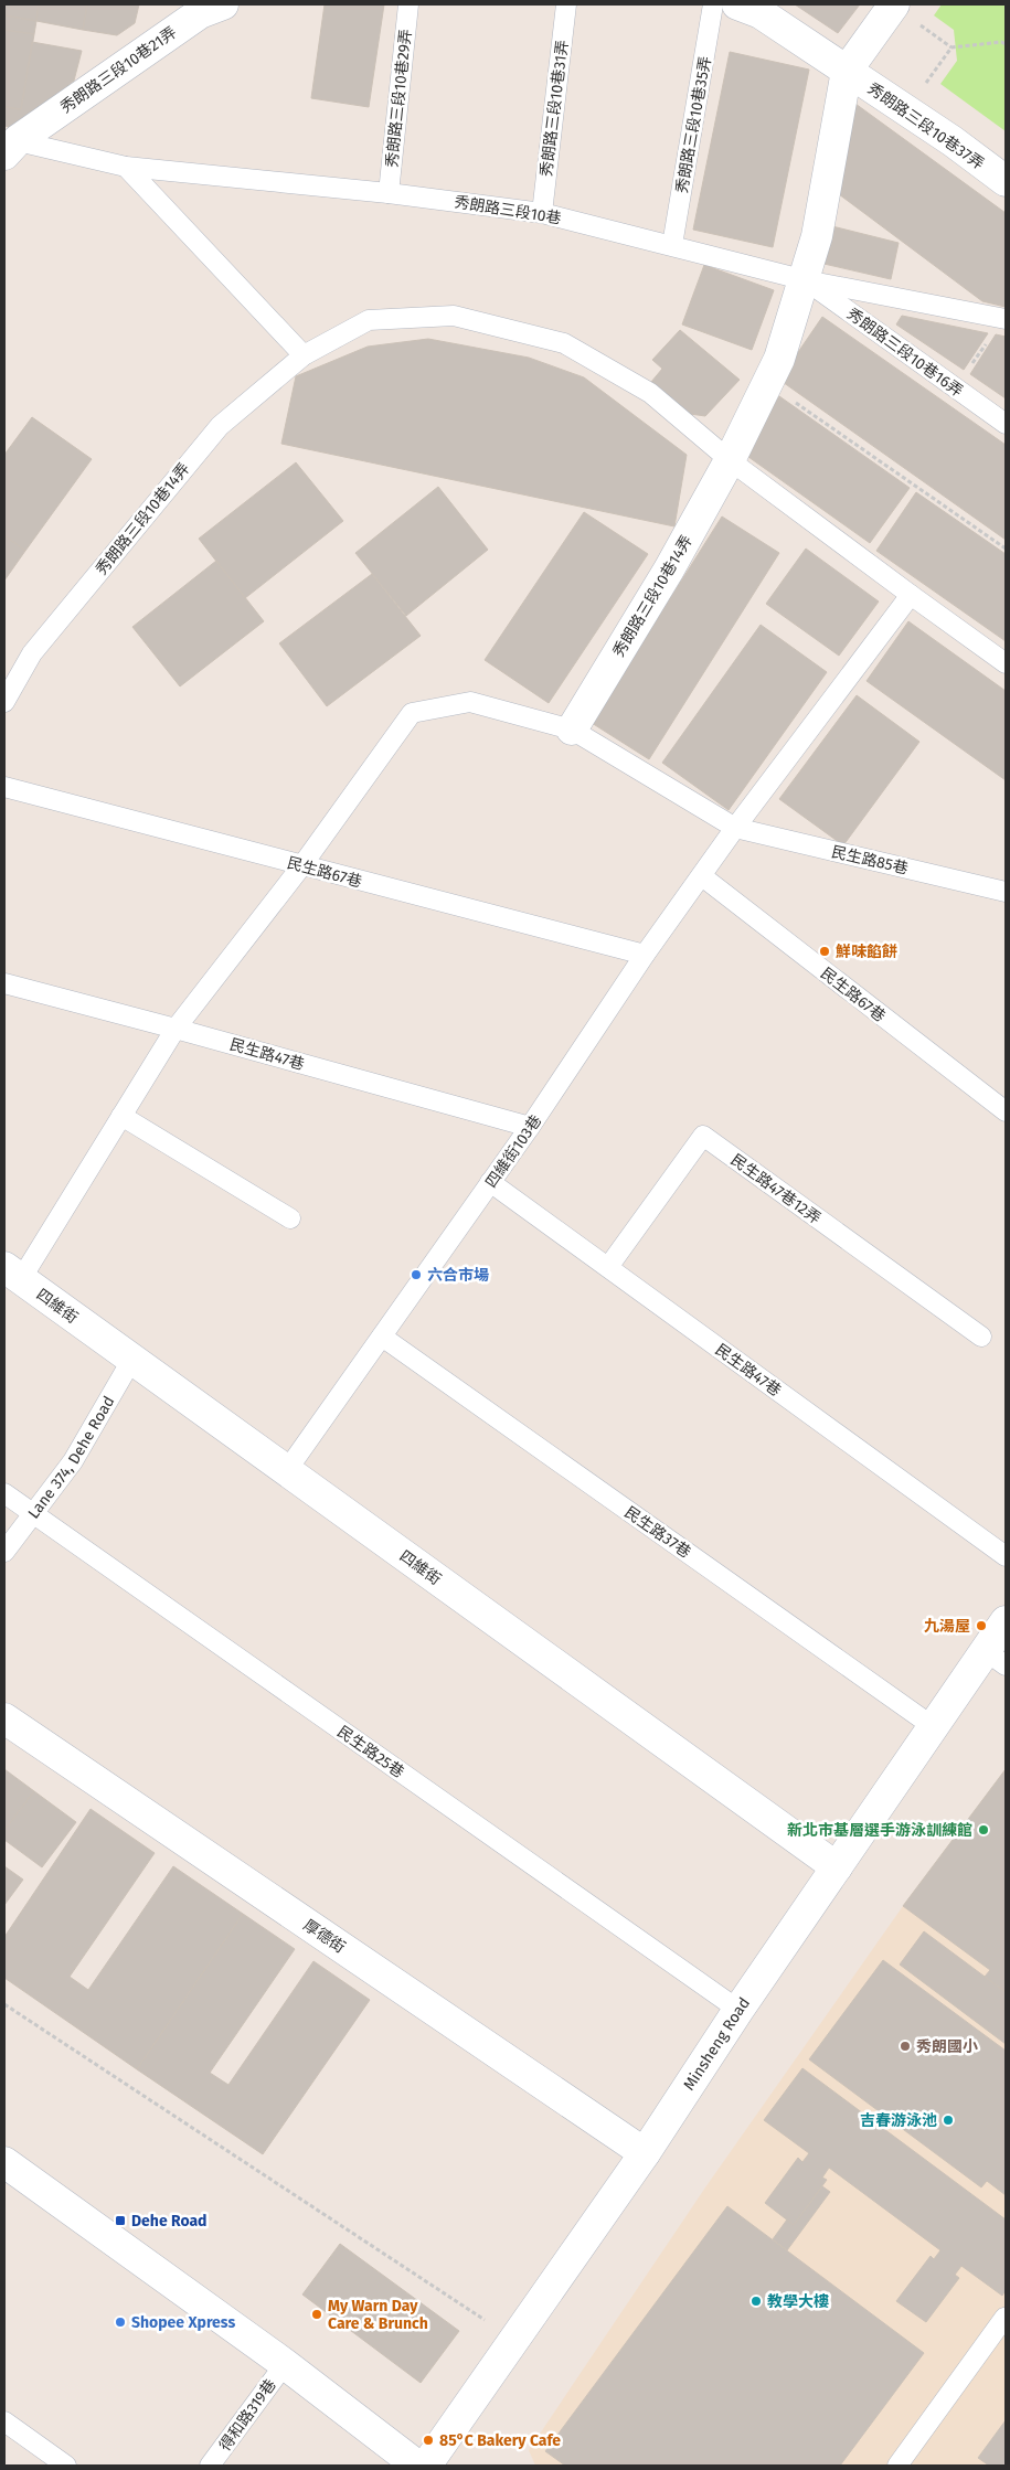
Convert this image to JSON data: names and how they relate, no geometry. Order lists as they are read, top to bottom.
{
  "streets": {
    "street": [
      "秀朗路三段10巷21弄",
      "秀朗路三段10巷37弄",
      "秀朗路三段10巷14弄",
      "四維街",
      "厚德街",
      "Minsheng Road"
    ],
    "lane": [
      "秀朗路三段10巷29弄",
      "秀朗路三段10巷31弄",
      "秀朗路三段10巷35弄",
      "秀朗路三段10巷",
      "秀朗路三段10巷16弄",
      "民生路85巷",
      "民生路67巷",
      "民生路47巷",
      "四維街103巷",
      "民生路47巷12弄",
      "Lane 374, Dehe Road",
      "民生路37巷",
      "民生路25巷",
      "得和路319巷"
    ]
  },
  "crossings": [
    ["秀朗路三段10巷21弄", "秀朗路三段10巷"],
    ["秀朗路三段10巷29弄", "秀朗路三段10巷"],
    ["秀朗路三段10巷31弄", "秀朗路三段10巷"],
    ["秀朗路三段10巷35弄", "秀朗路三段10巷"],
    ["秀朗路三段10巷37弄", "秀朗路三段10巷14弄"],
    ["秀朗路三段10巷", "秀朗路三段10巷16弄"],
    ["秀朗路三段10巷", "秀朗路三段10巷14弄"],
    ["秀朗路三段10巷16弄", "秀朗路三段10巷14弄"],
    ["秀朗路三段10巷14弄", "民生路85巷"],
    ["民生路85巷", "民生路67巷"],
    ["民生路85巷", "民生路47巷"],
    ["民生路85巷", "四維街103巷"],
    ["民生路85巷", "四維街"],
    ["民生路67巷", "四維街103巷"],
    ["民生路47巷", "四維街103巷"],
    ["民生路47巷", "民生路47巷12弄"],
    ["四維街103巷", "四維街"],
    ["四維街103巷", "民生路37巷"],
    ["四維街", "Lane 374, Dehe Road"],
    ["四維街", "Minsheng Road"],
    ["Lane 374, Dehe Road", "民生路25巷"],
    ["民生路37巷", "Minsheng Road"],
    ["民生路25巷", "Minsheng Road"],
    ["厚德街", "Minsheng Road"]
  ],
  "places": {
    "other": [
      "鮮味餡餅",
      "六合市場",
      "九湯屋",
      "新北市基層選手游泳訓練館",
      "秀朗國小",
      "吉春游泳池",
      "教學大樓",
      "My Warn Day Care & Brunch",
      "Shopee Xpress",
      "85°C Bakery Cafe"
    ],
    "transit": ["Dehe Road"]
  }
}
